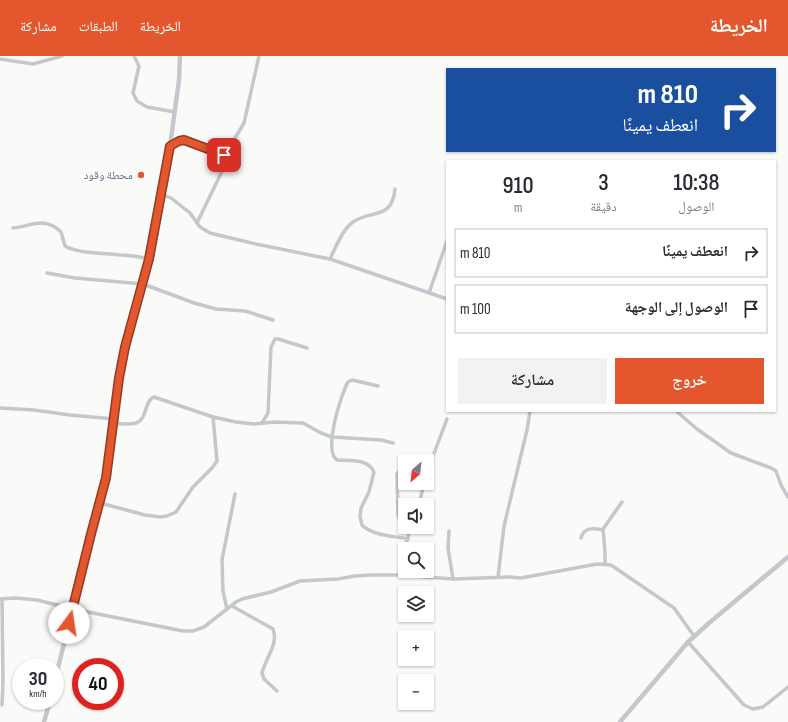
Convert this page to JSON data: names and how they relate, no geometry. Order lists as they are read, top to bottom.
{
  "places": ["محطة وقود"],
  "north": "bottom left",
  "page": {
    "header": "الخريطة",
    "nav": ["الخريطة", "الطبقات", "مشاركة"],
    "turn": ["810 m", "انعطف يمينًا"],
    "eta": [
      "10:38",
      "الوصول",
      "3",
      "دقيقة",
      "910",
      "m"
    ],
    "list": [
      {
        "name": "انعطف يمينًا",
        "value": "810 m"
      },
      {
        "name": "الوصول إلى الوجهة",
        "value": "100 m"
      }
    ],
    "buttons": ["خروج", "مشاركة"],
    "map_buttons": ["+", "−"],
    "speed": "30 km/h",
    "limit": "40"
  }
}
